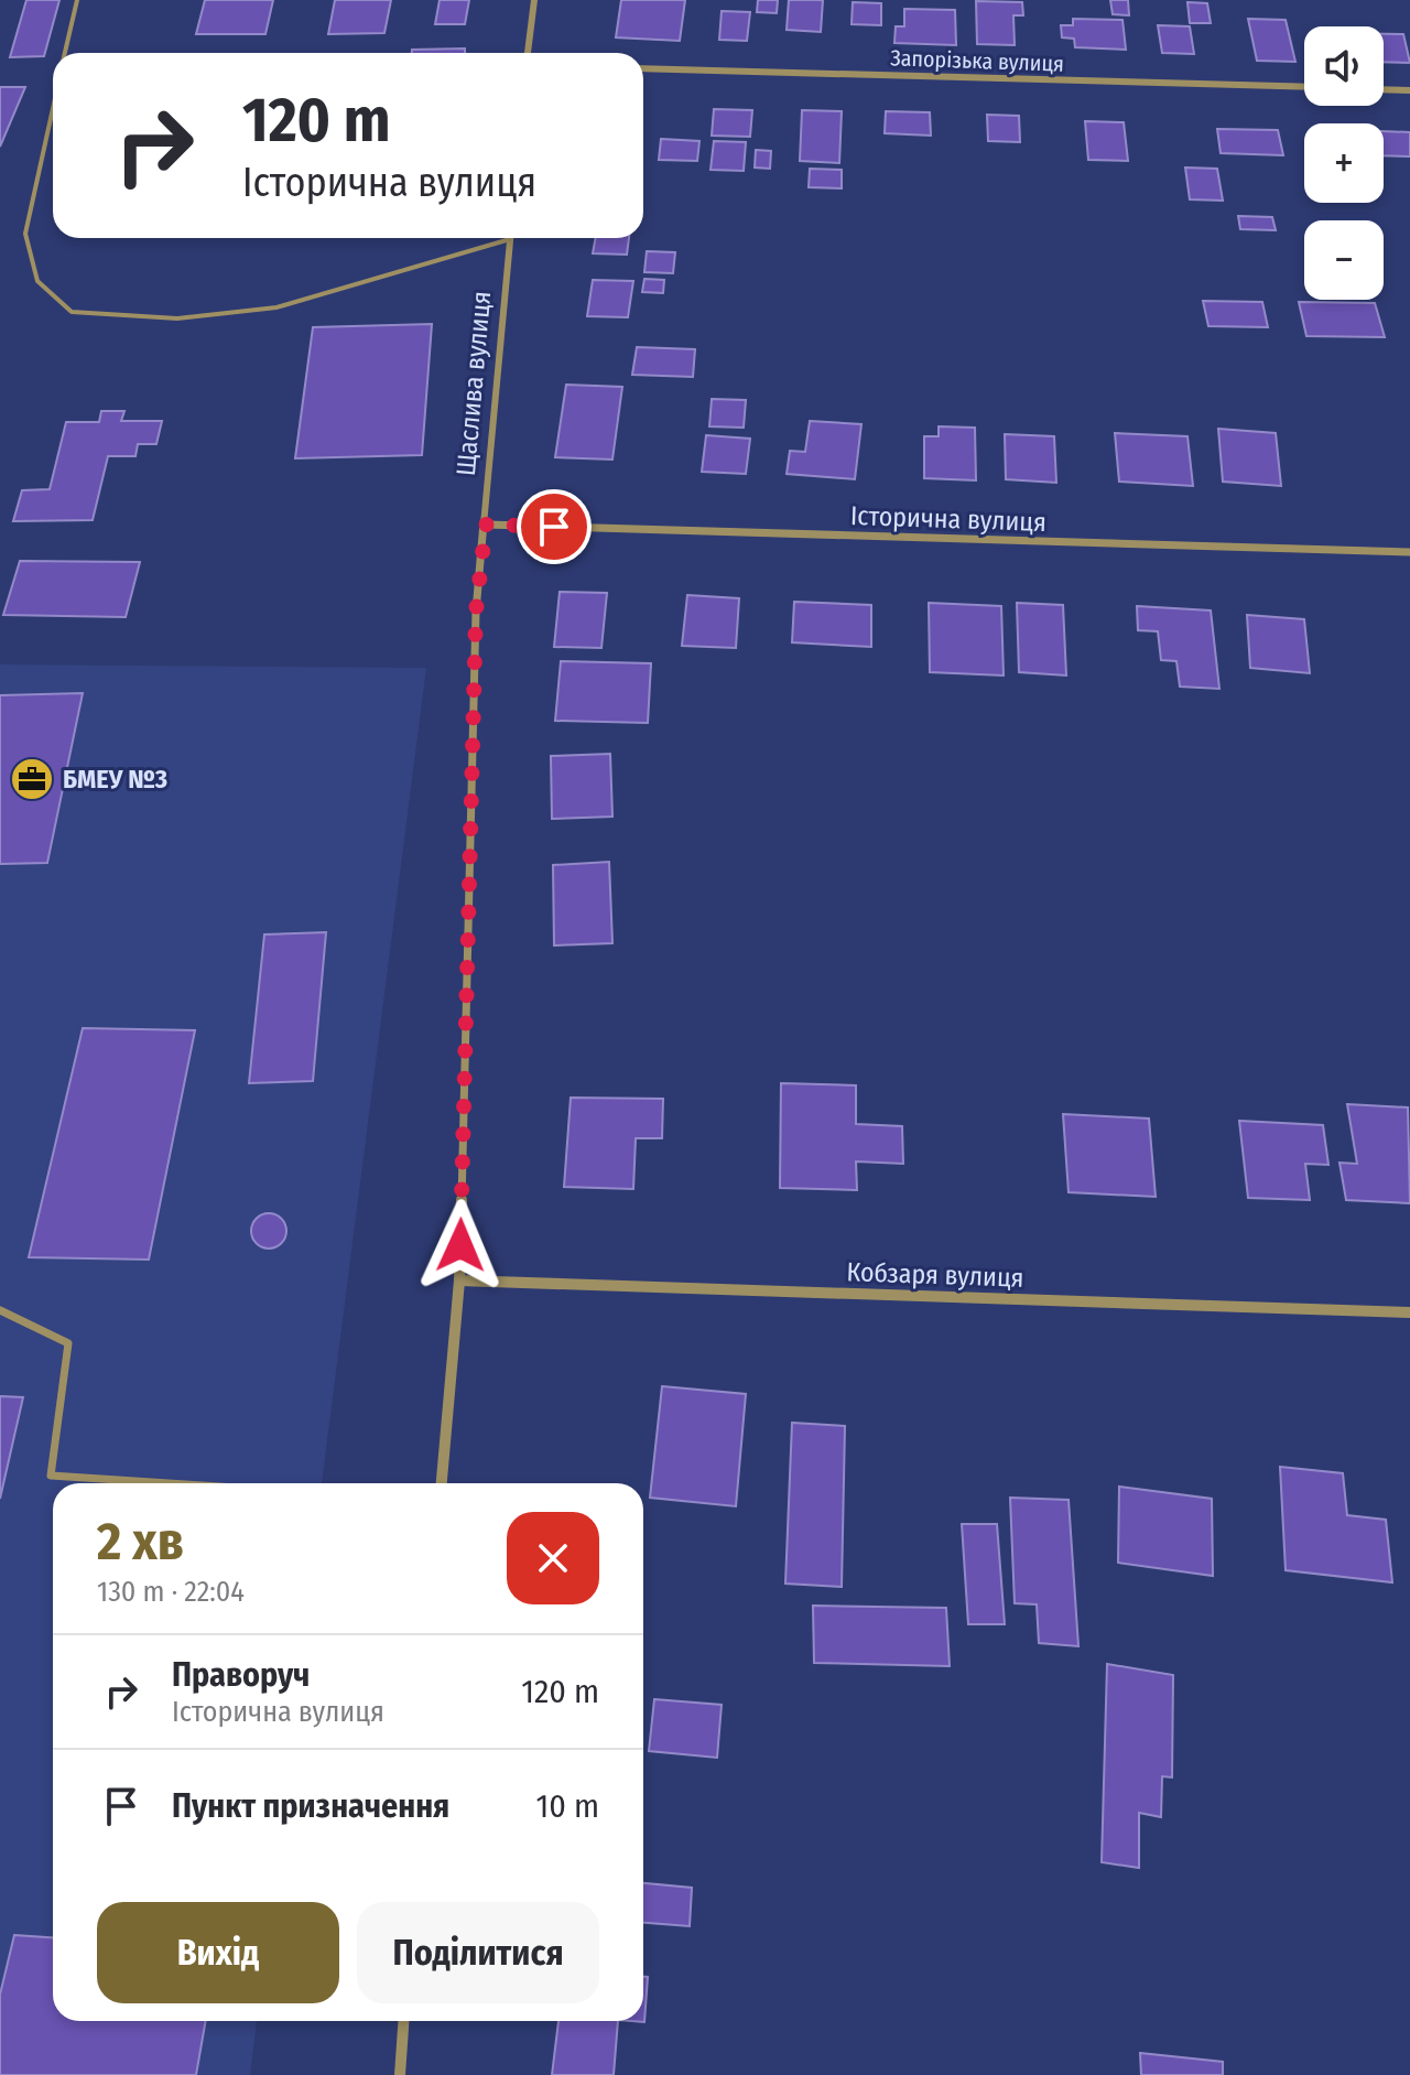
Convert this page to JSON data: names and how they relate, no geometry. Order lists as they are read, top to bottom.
{
  "streets": {
    "street": [
      "Запорізька вулиця",
      "Щаслива вулиця",
      "Історична вулиця",
      "Кобзаря вулиця"
    ]
  },
  "crossings": [
    ["Щаслива вулиця", "Історична вулиця"],
    ["Щаслива вулиця", "Кобзаря вулиця"]
  ],
  "places": {
    "office": ["БМЕУ №3"]
  },
  "page": {
    "map_buttons": ["+", "−"],
    "turn": ["120 m", "Історична вулиця"],
    "heading": ["2 хв", "130 m · 22:04"],
    "list": [
      {
        "name": "Праворуч",
        "note": "Історична вулиця",
        "value": "120 m"
      },
      {
        "name": "Пункт призначення",
        "value": "10 m"
      }
    ],
    "buttons": ["Вихід", "Поділитися"]
  }
}
